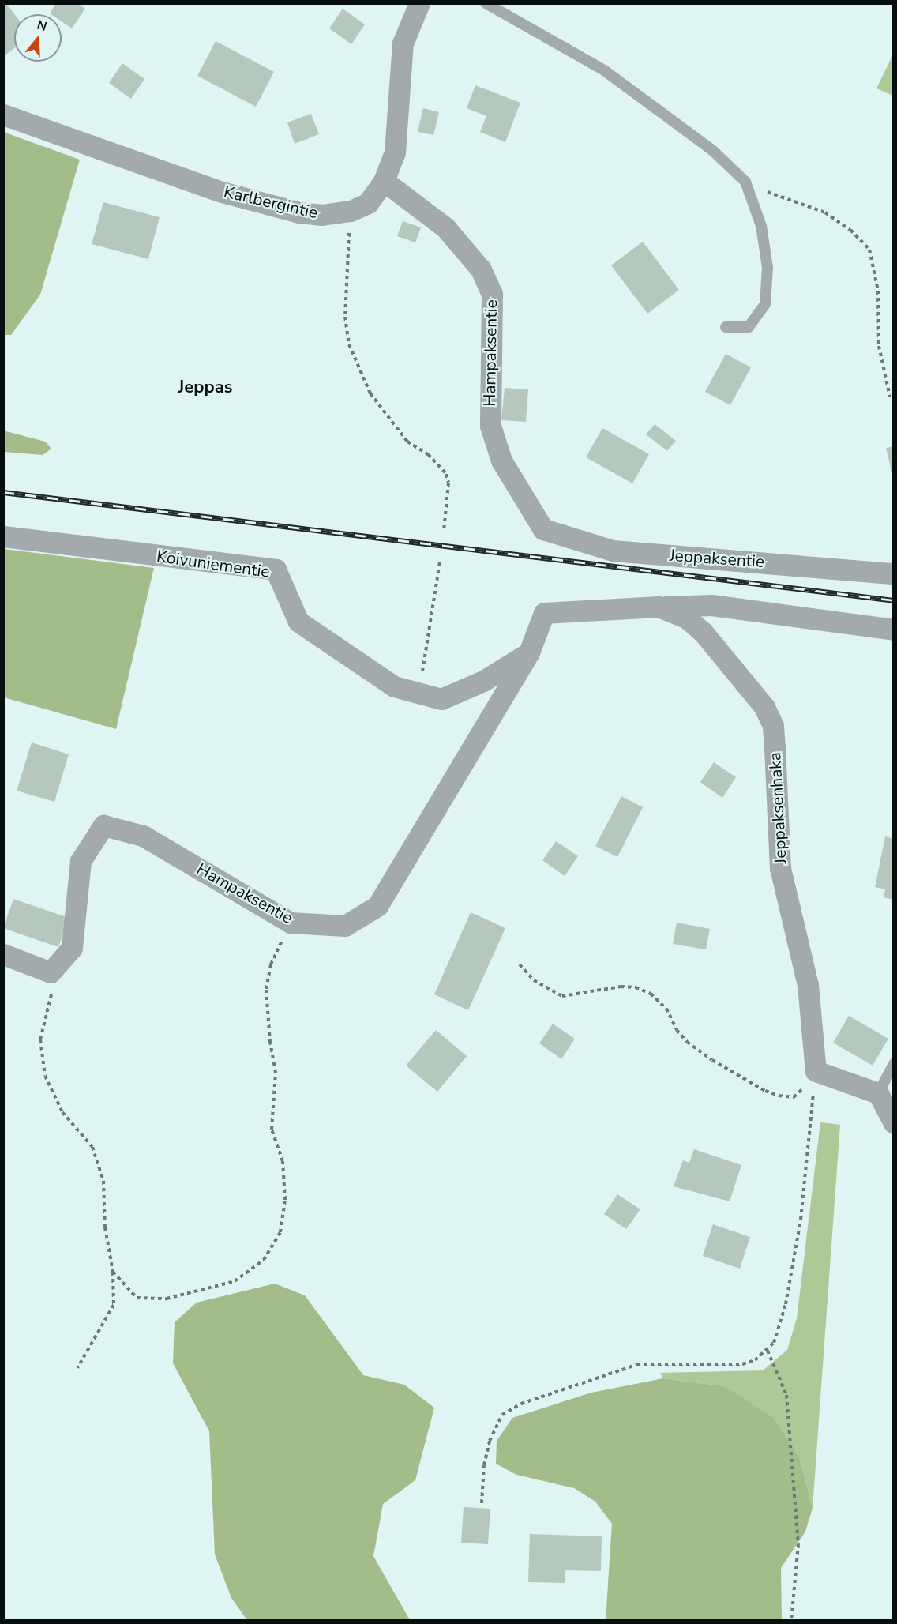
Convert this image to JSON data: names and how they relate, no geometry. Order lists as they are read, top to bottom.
{
  "streets": {
    "street": [
      "Karlbergintie",
      "Hampaksentie",
      "Jeppaksentie",
      "Koivuniementie",
      "Jeppaksenhaka"
    ]
  },
  "crossings": [
    ["Karlbergintie", "Hampaksentie"],
    ["Hampaksentie", "Jeppaksentie"],
    ["Hampaksentie", "Koivuniementie"],
    ["Hampaksentie", "Jeppaksenhaka"]
  ],
  "districts": ["Jeppas"],
  "north": "top"
}
